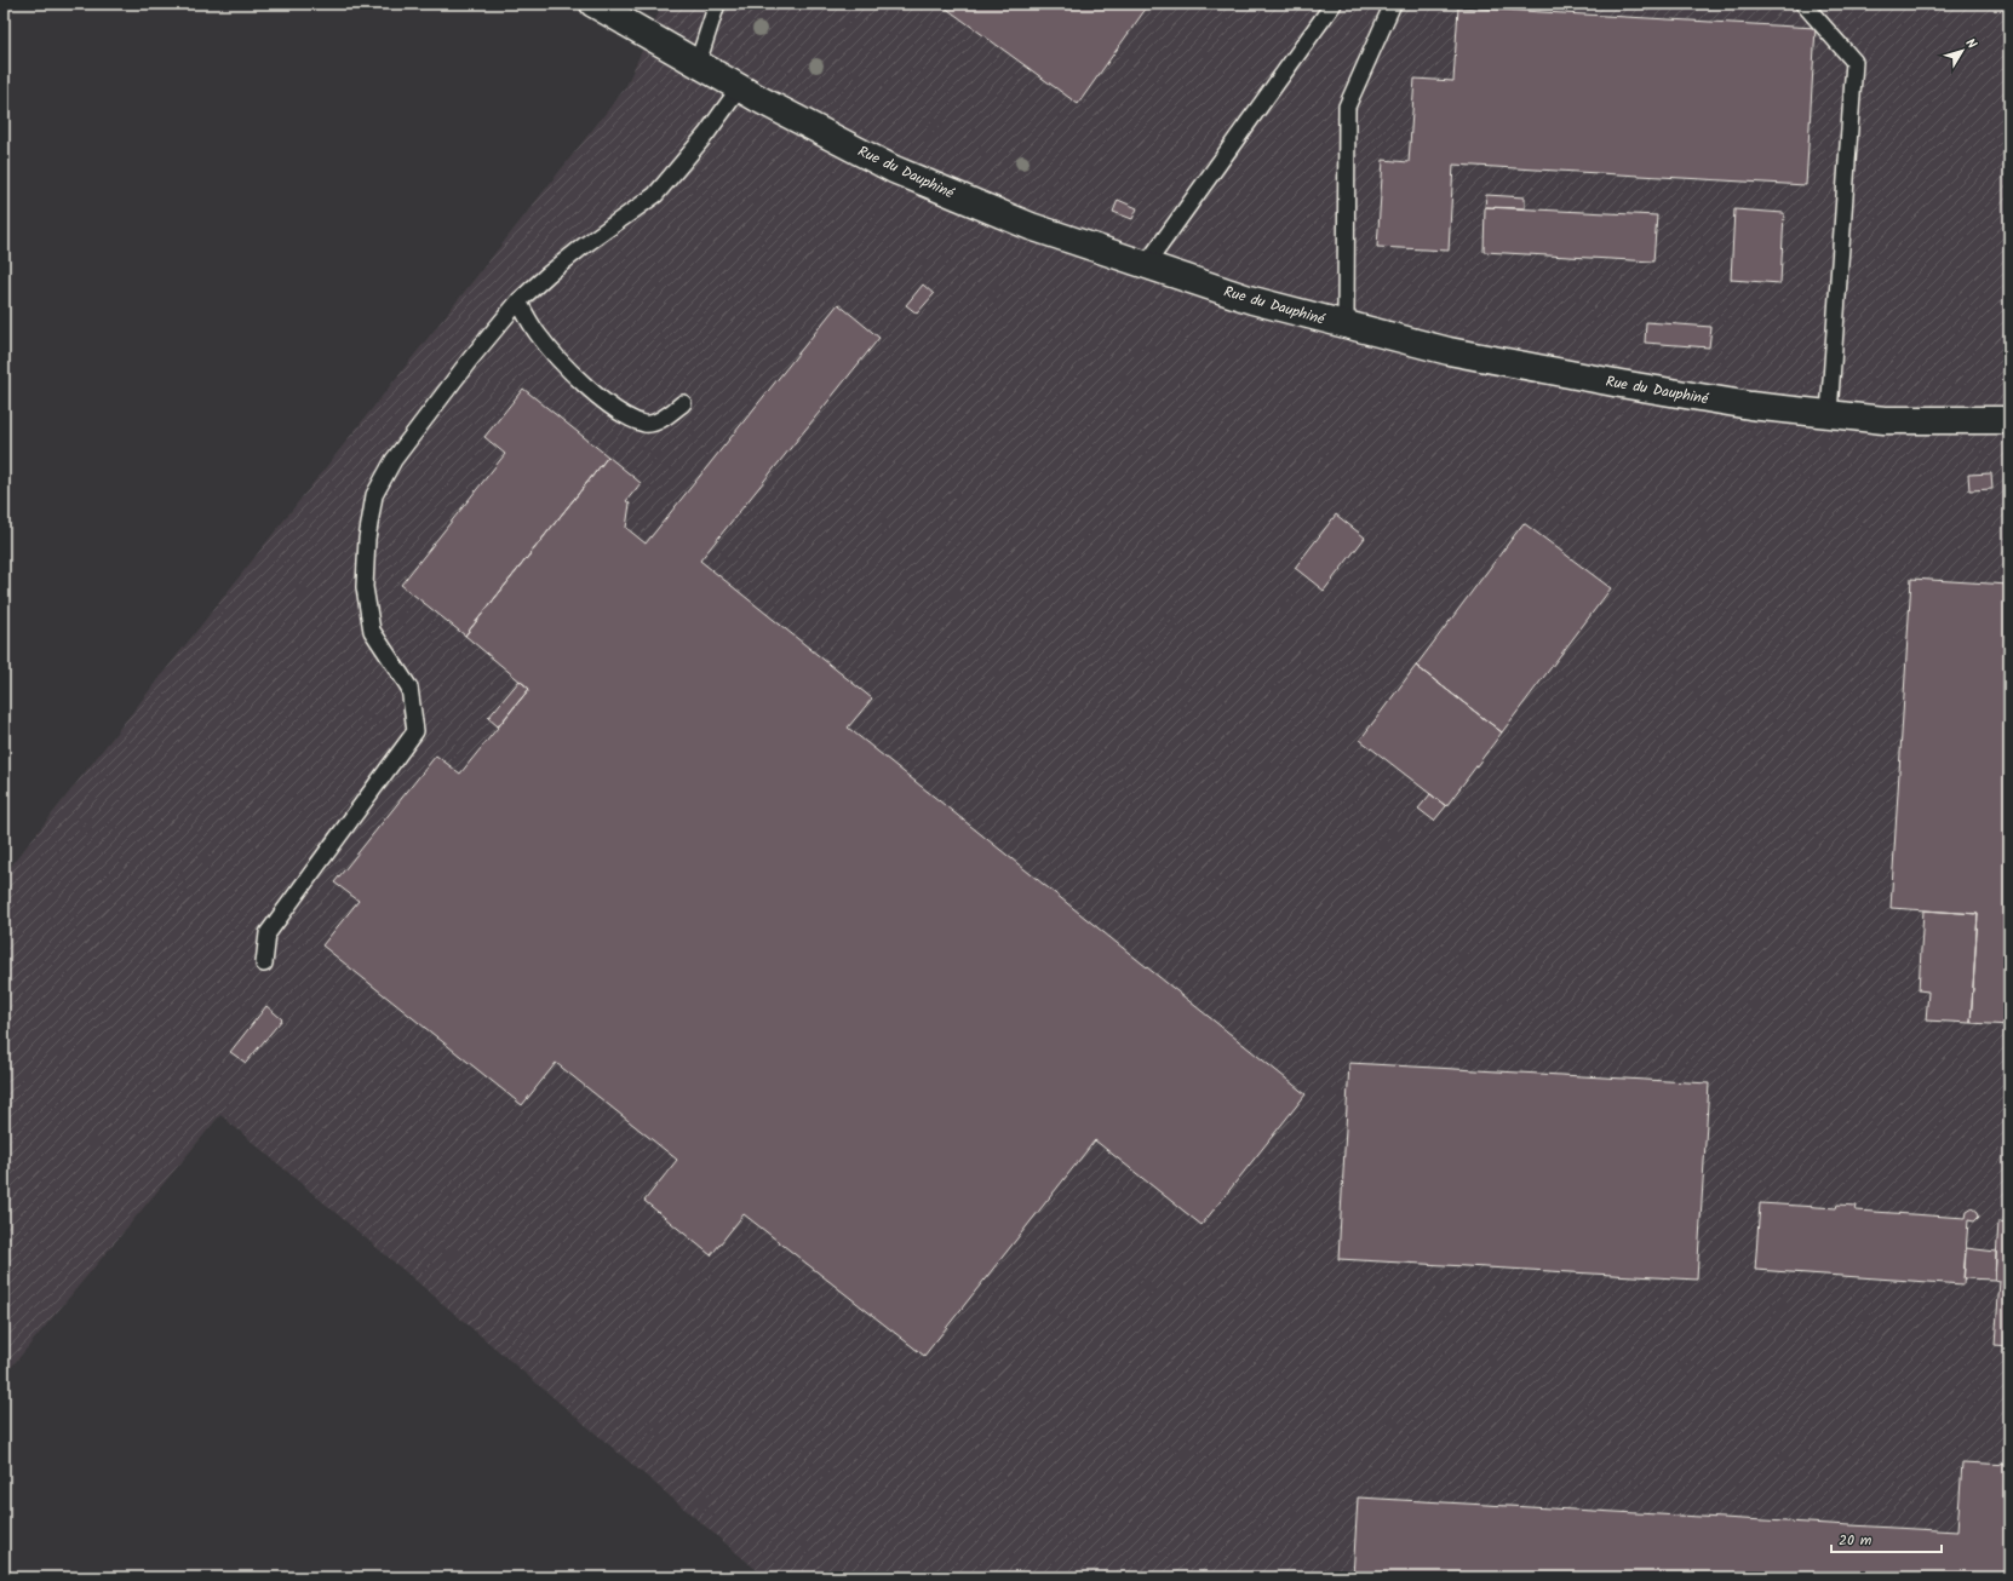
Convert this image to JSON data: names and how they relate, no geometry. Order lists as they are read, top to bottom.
{
  "streets": {
    "main road": ["Rue du Dauphiné"]
  },
  "scale_bar": "20 m",
  "north": "top right"
}
